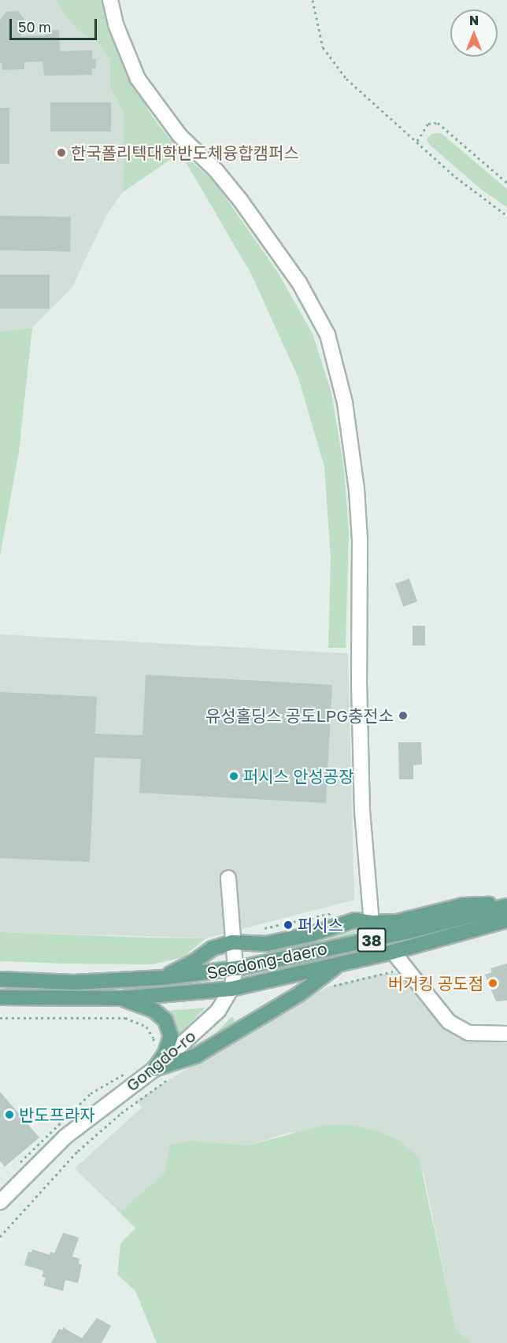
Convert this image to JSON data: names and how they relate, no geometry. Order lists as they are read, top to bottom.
{
  "streets": {
    "main road": ["38", "Seodong-daero"],
    "street": ["Gongdo-ro"]
  },
  "crossings": [
    ["Seodong-daero", "Gongdo-ro"]
  ],
  "places": [
    "한국폴리텍대학반도체융합캠퍼스",
    "유성홀딩스 공도LPG충전소",
    "퍼시스 안성공장",
    "퍼시스",
    "버거킹 공도점",
    "반도프라자"
  ],
  "scale_bar": "50 m",
  "north": "top"
}
